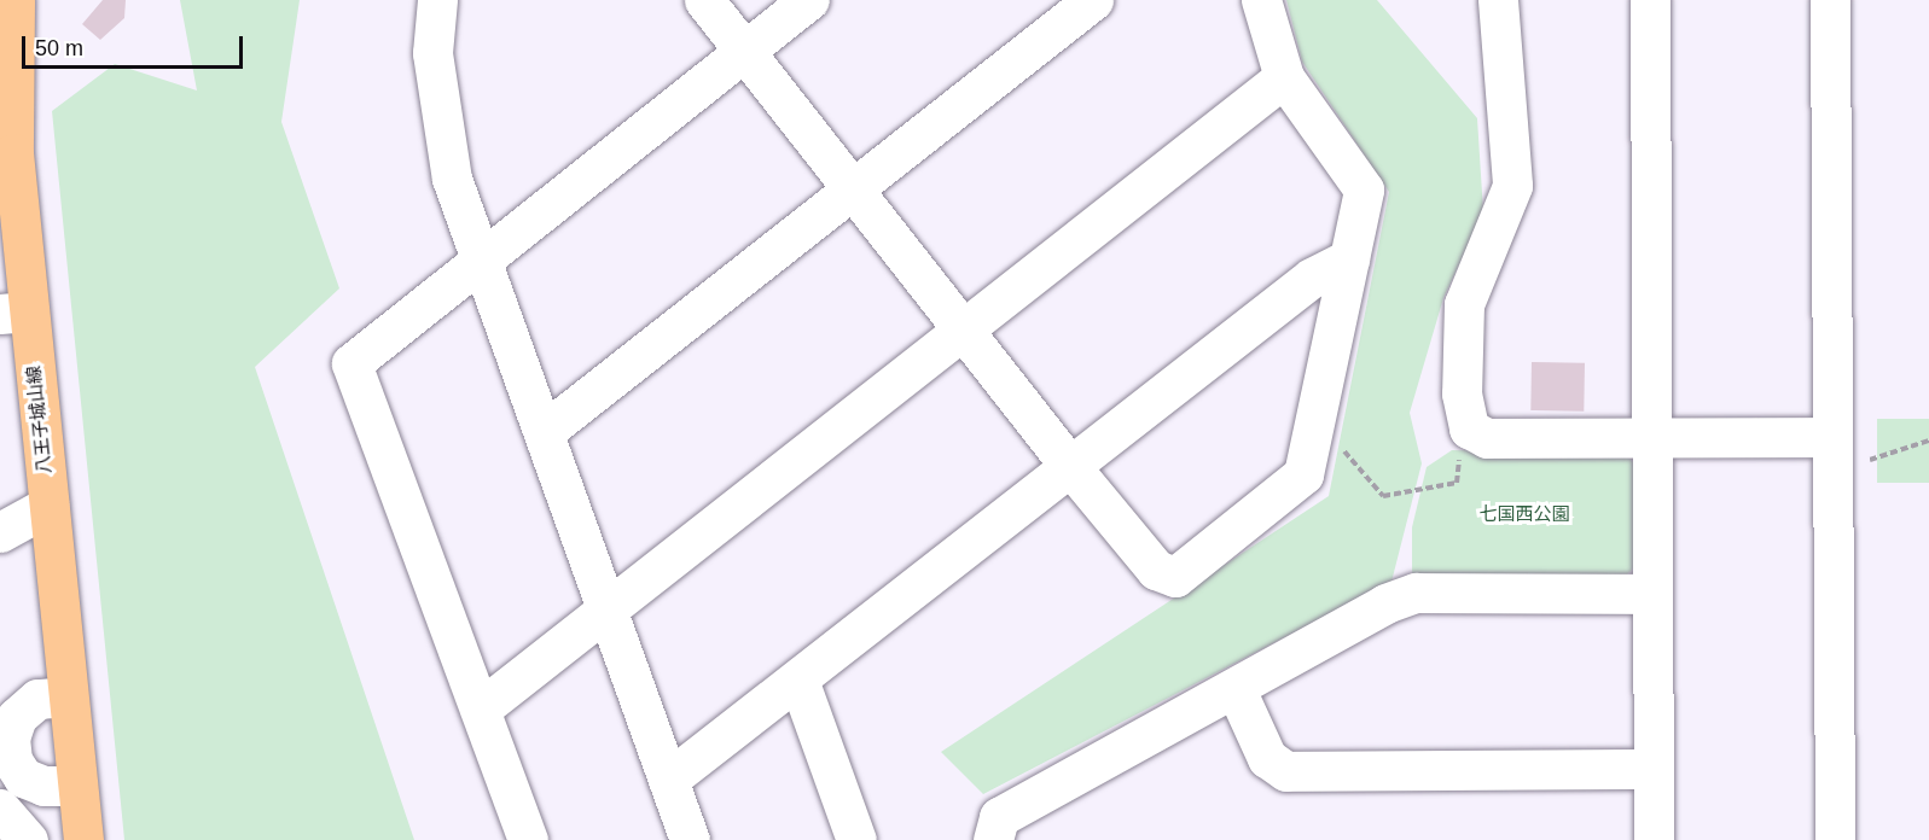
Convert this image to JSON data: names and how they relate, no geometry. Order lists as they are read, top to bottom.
{
  "streets": {
    "main road": ["八王子城山線"]
  },
  "parks": ["七国西公園"],
  "scale_bar": "50 m"
}
